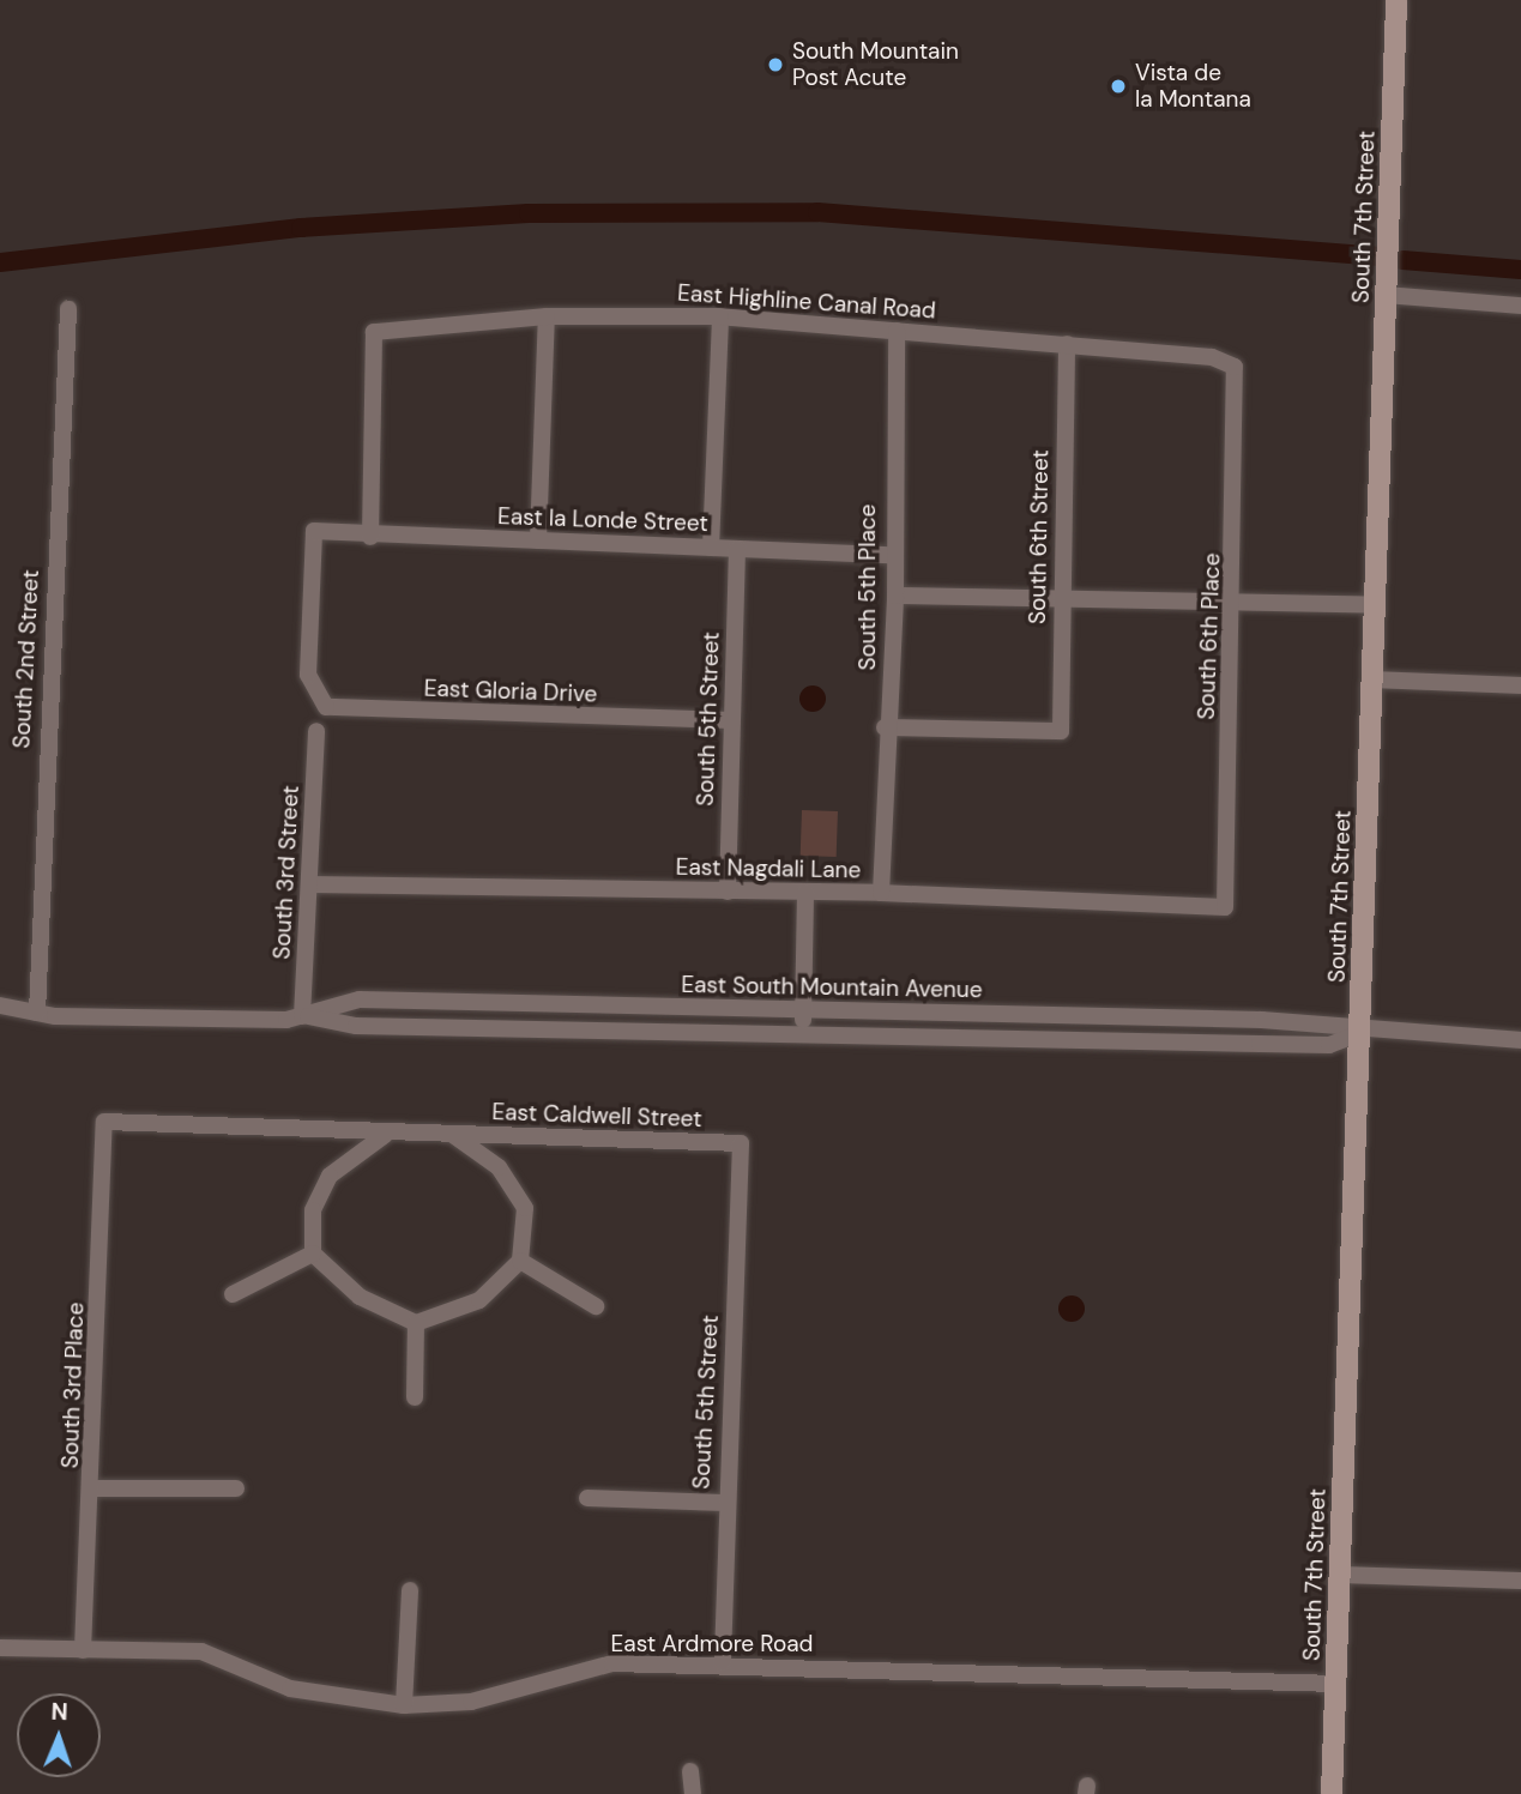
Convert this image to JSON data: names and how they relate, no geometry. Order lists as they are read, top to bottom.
{
  "streets": {
    "main road": ["South 7th Street"],
    "street": [
      "East Highline Canal Road",
      "East la Londe Street",
      "South 6th Street",
      "South 5th Place",
      "South 6th Place",
      "South 2nd Street",
      "East Gloria Drive",
      "South 5th Street",
      "East Nagdali Lane",
      "South 3rd Street",
      "East South Mountain Avenue",
      "East Caldwell Street",
      "South 3rd Place",
      "East Ardmore Road"
    ]
  },
  "crossings": [
    ["South 7th Street", "East South Mountain Avenue"],
    ["South 7th Street", "East Ardmore Road"],
    ["East Highline Canal Road", "East la Londe Street"],
    ["East Highline Canal Road", "South 6th Street"],
    ["East Highline Canal Road", "South 5th Place"],
    ["East Highline Canal Road", "South 6th Place"],
    ["East la Londe Street", "South 5th Place"],
    ["East la Londe Street", "East Gloria Drive"],
    ["East la Londe Street", "South 5th Street"],
    ["South 6th Street", "South 5th Place"],
    ["South 5th Place", "East Nagdali Lane"],
    ["South 6th Place", "East Nagdali Lane"],
    ["South 2nd Street", "East South Mountain Avenue"],
    ["East Gloria Drive", "South 5th Street"],
    ["South 5th Street", "East Nagdali Lane"],
    ["South 5th Street", "East Caldwell Street"],
    ["South 5th Street", "East Ardmore Road"],
    ["East Nagdali Lane", "South 3rd Street"],
    ["South 3rd Street", "East South Mountain Avenue"],
    ["East Caldwell Street", "South 3rd Place"],
    ["South 3rd Place", "East Ardmore Road"]
  ],
  "places": ["South Mountain Post Acute", "Vista de la Montana"],
  "north": "top"
}
